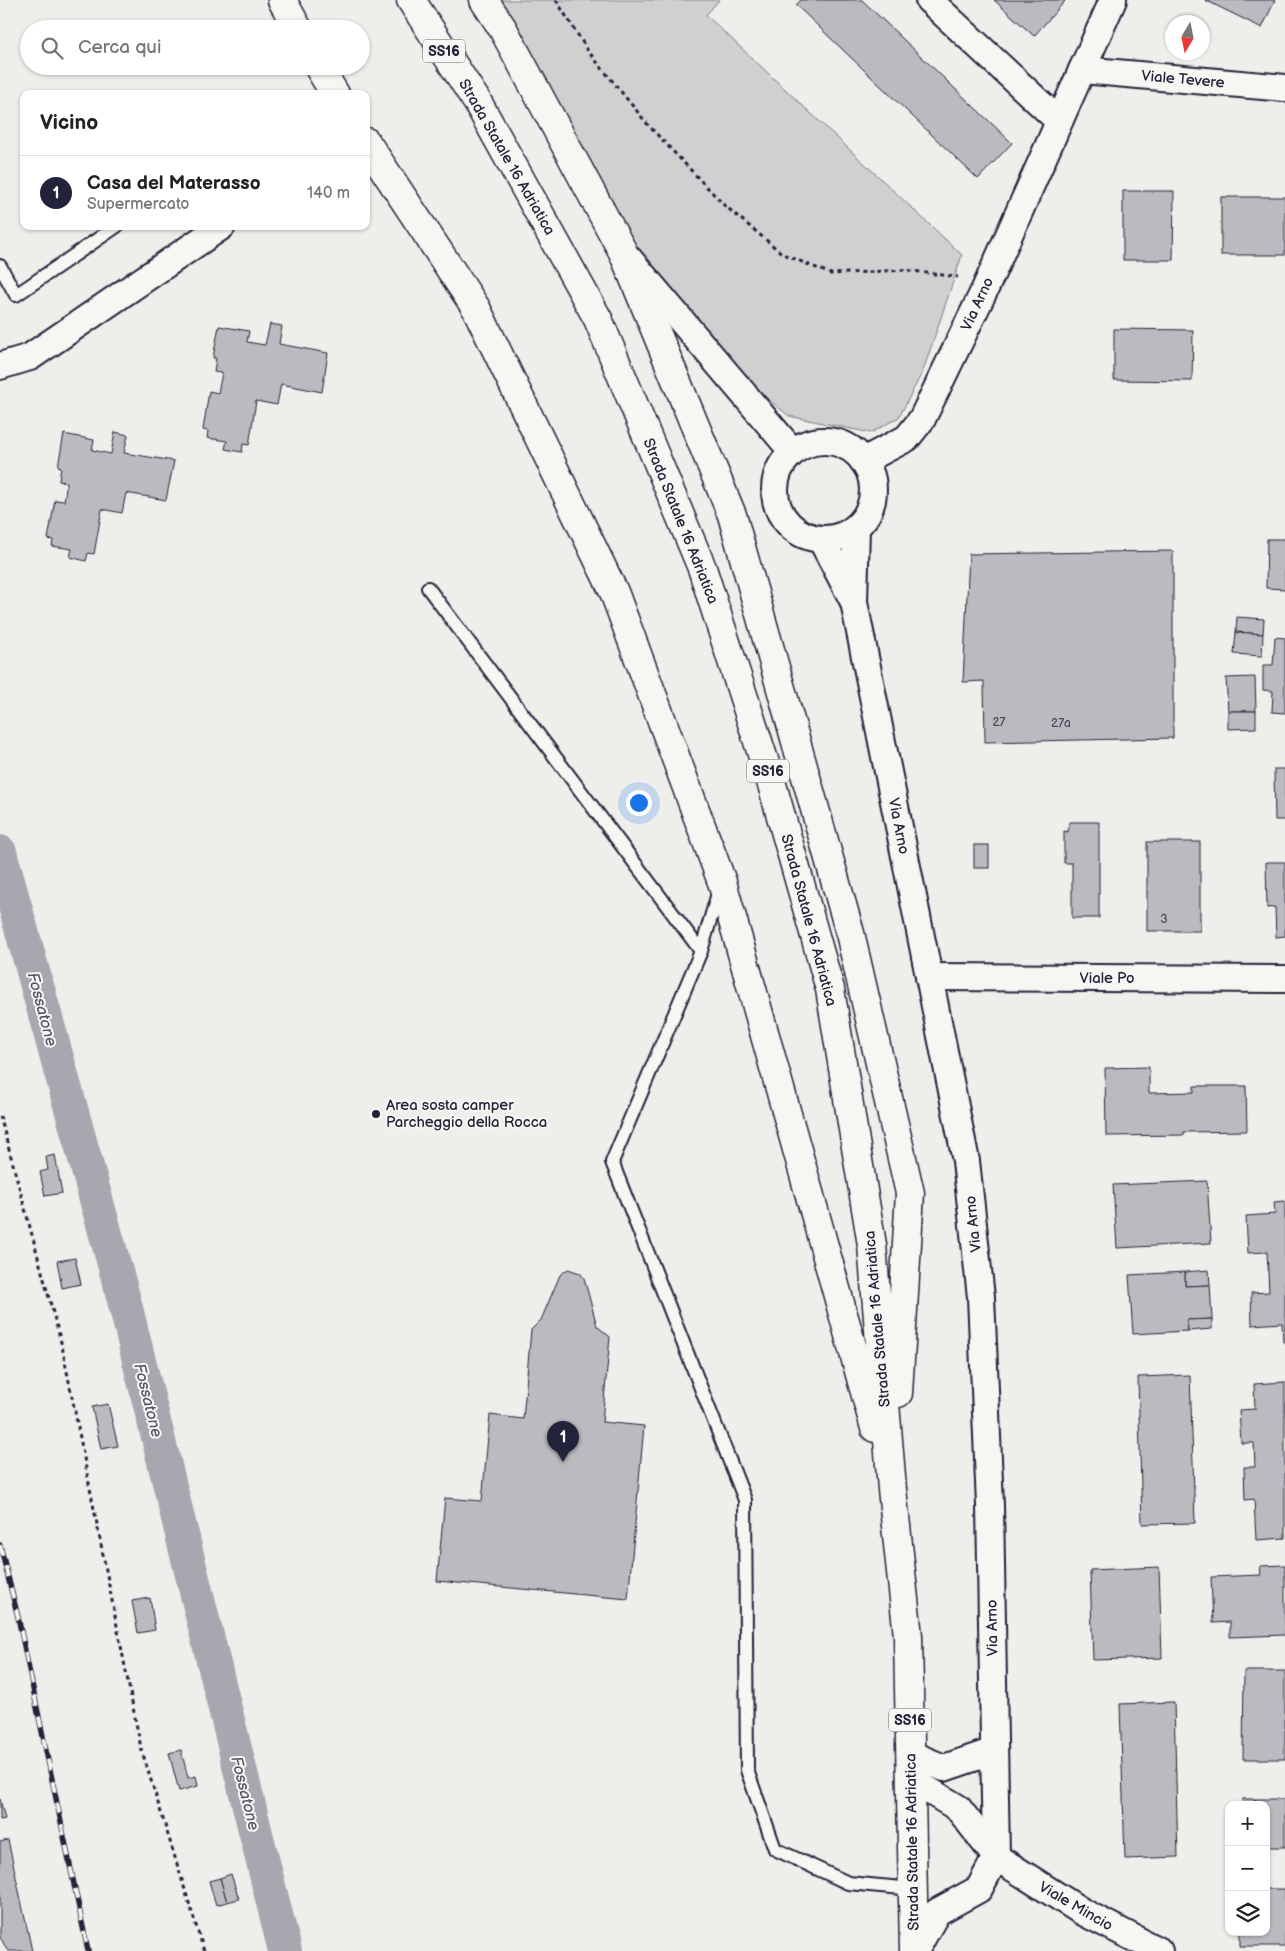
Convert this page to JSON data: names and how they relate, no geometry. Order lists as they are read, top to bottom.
{
  "streets": {
    "main road": ["SS16", "Strada Statale 16 Adriatica"],
    "street": [
      "Viale Tevere",
      "Via Arno",
      "Viale Po",
      "Viale Mincio"
    ]
  },
  "crossings": [
    ["Viale Tevere", "Via Arno"],
    ["Strada Statale 16 Adriatica", "Viale Mincio"],
    ["Via Arno", "Viale Po"],
    ["Via Arno", "Viale Mincio"]
  ],
  "water": ["Fossatone"],
  "places": ["Area sosta camper Parcheggio della Rocca"],
  "house_numbers": ["27", "27a", "3"],
  "north": "bottom",
  "page": {
    "search": "Cerca qui",
    "heading": "Vicino",
    "list": [
      {
        "mark": "1",
        "name": "Casa del Materasso",
        "note": "Supermercato",
        "value": "140 m"
      }
    ],
    "pins": "1",
    "map_buttons": ["+", "−"]
  }
}
